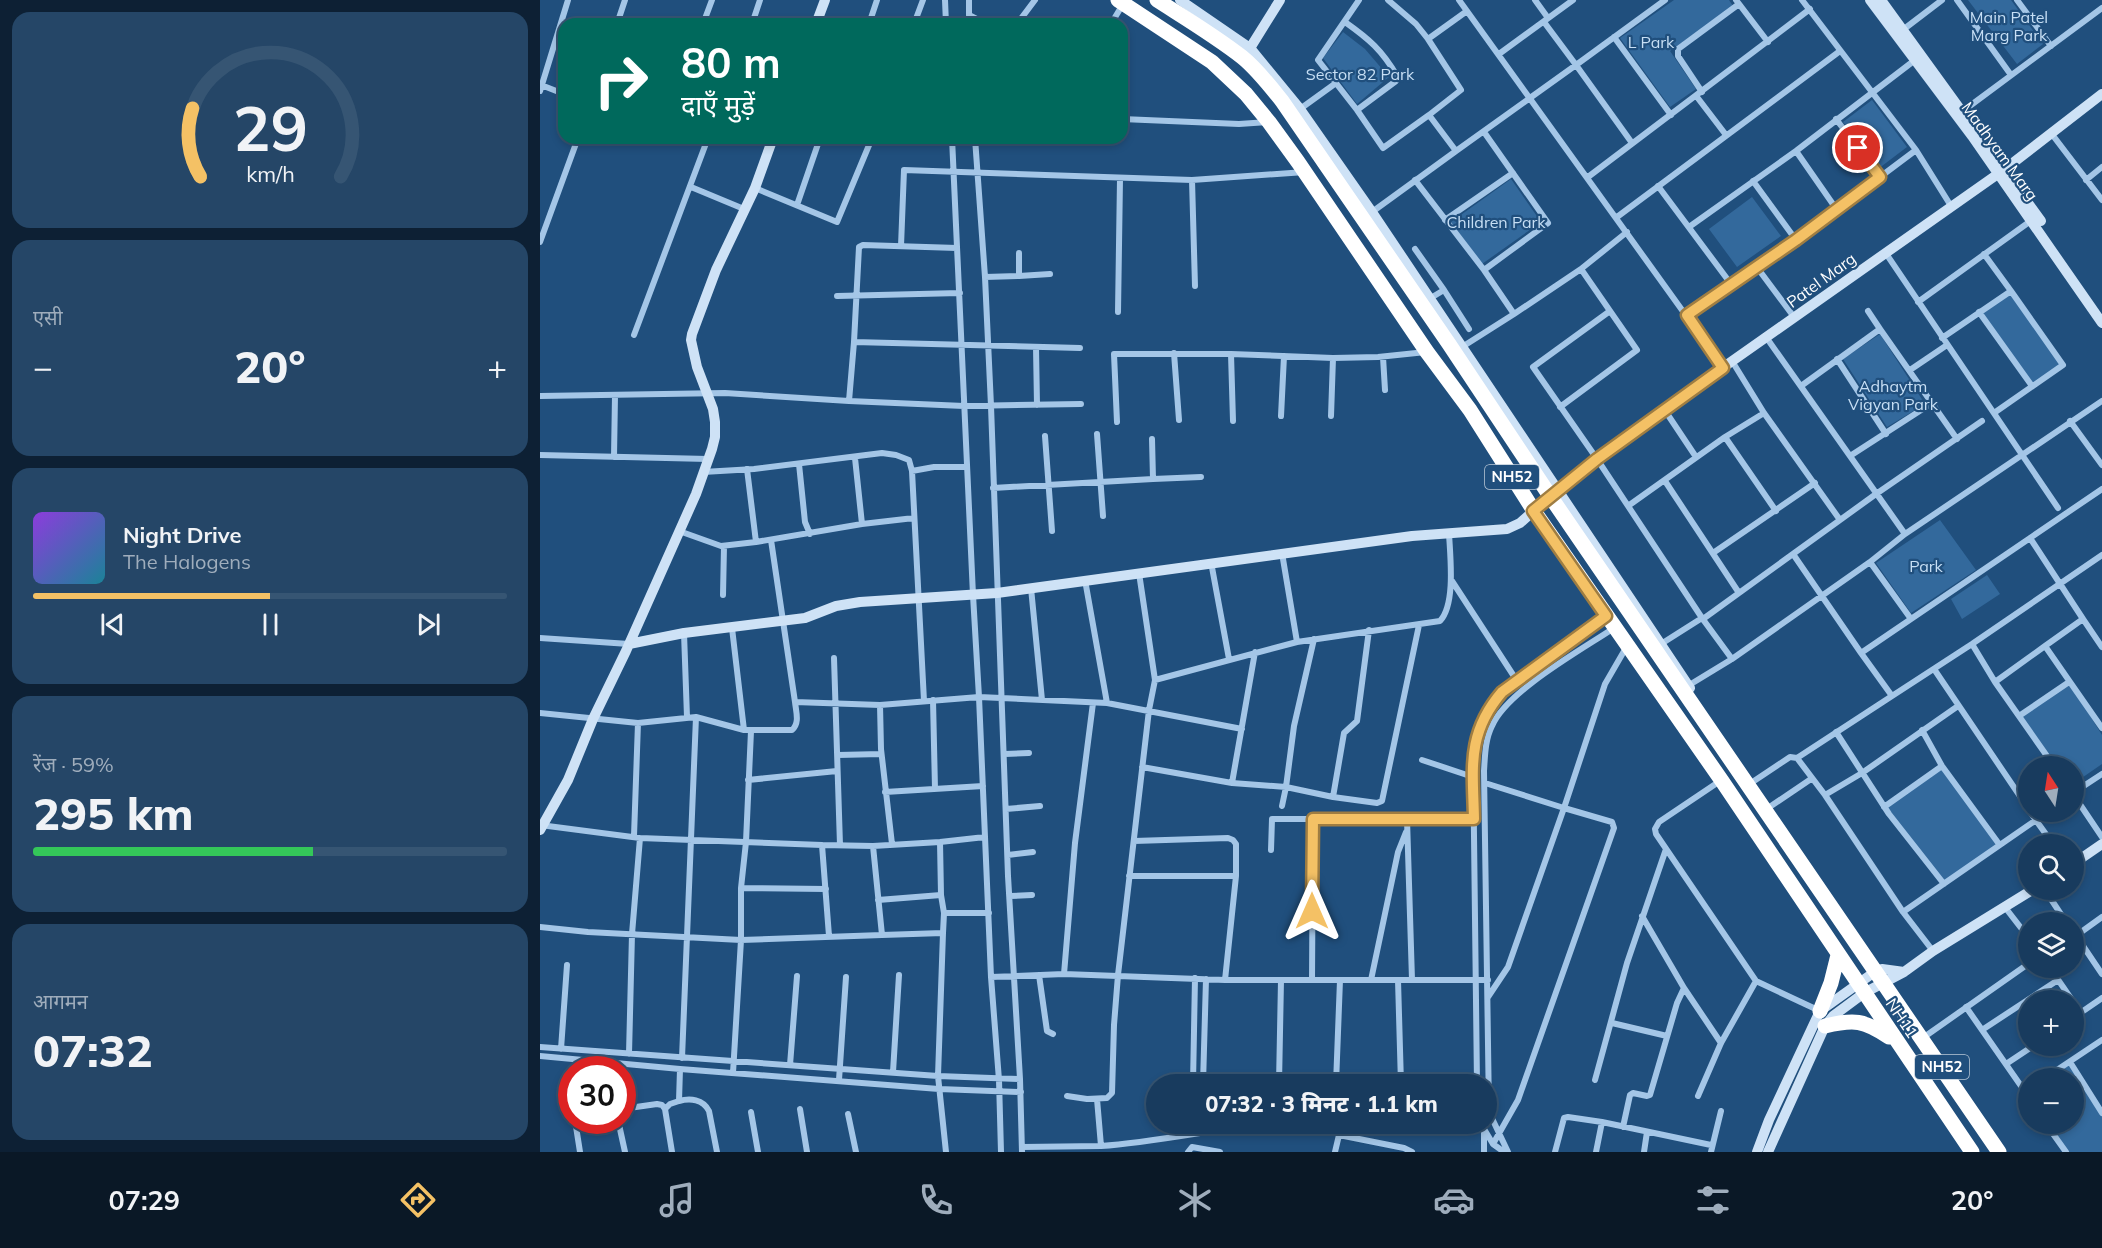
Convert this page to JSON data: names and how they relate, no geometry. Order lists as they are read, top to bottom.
{
  "streets": {
    "highway": ["NH52", "NH11"],
    "street": ["Madhyam Marg", "Patel Marg"]
  },
  "crossings": [
    ["Madhyam Marg", "Patel Marg"],
    ["Patel Marg", "NH52"],
    ["NH52", "NH11"]
  ],
  "parks": [
    "Main Patel Marg Park",
    "L Park",
    "Sector 82 Park",
    "Children Park",
    "Adhaytm Vigyan Park",
    "Park"
  ],
  "north": "top",
  "page": {
    "turn": ["80 m", "दाएँ मुड़ें"],
    "tile": [
      "एसी",
      ["रेंज · 59%", "295 km"],
      ["आगमन", "07:32"]
    ],
    "heat": ["−", "20°", "+"],
    "song": ["Night Drive", "The Halogens"],
    "map_buttons": ["+", "−"],
    "limit": "30",
    "trip": "07:32 · 3 मिनट · 1.1 km",
    "tabs": ["07:29", "20°"],
    "gauge": ["29", "km/h"]
  }
}
